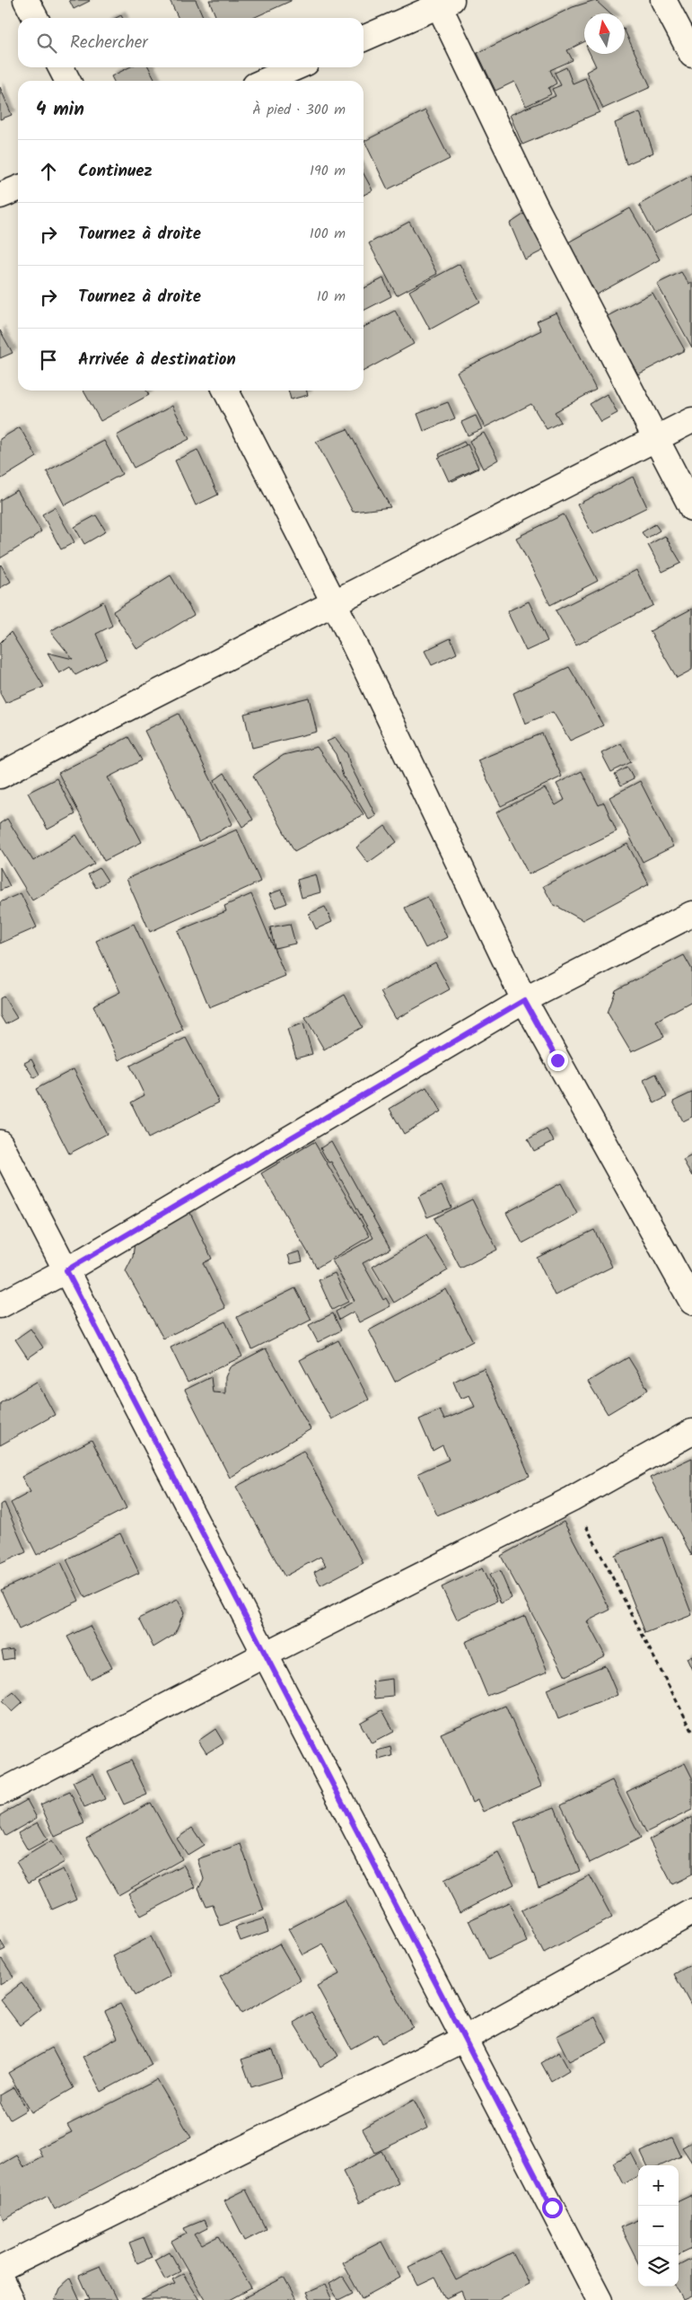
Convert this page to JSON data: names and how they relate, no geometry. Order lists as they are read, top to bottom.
{
  "north": "top",
  "page": {
    "search": "Rechercher",
    "heading": ["4 min", "À pied · 300 m"],
    "list": [
      ["Continuez", "190 m"],
      ["Tournez à droite", "100 m"],
      ["Tournez à droite", "10 m"],
      "Arrivée à destination"
    ],
    "map_buttons": ["+", "−"]
  }
}
